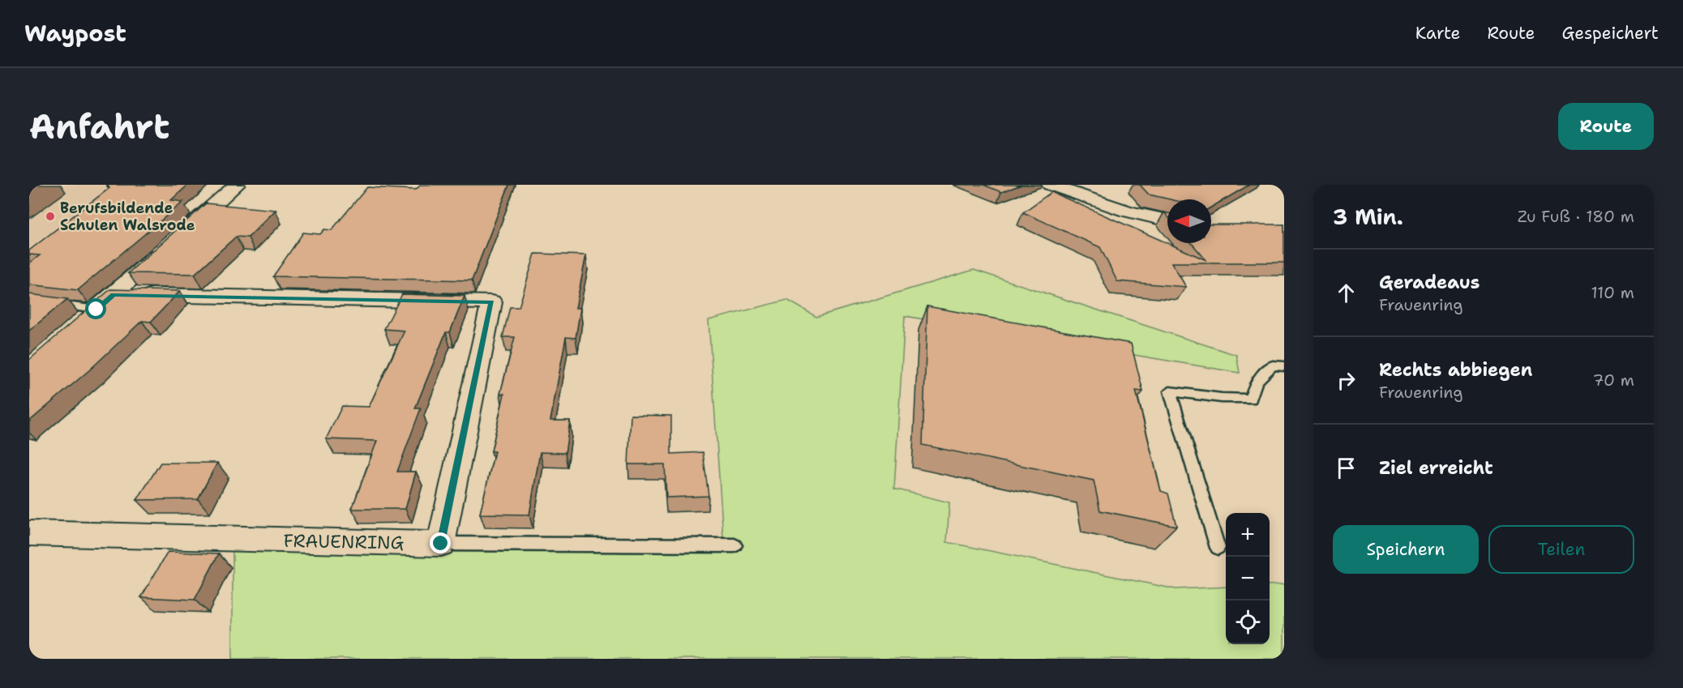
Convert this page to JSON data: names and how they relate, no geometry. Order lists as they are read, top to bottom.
{
  "streets": {
    "street": ["FRAUENRING"]
  },
  "places": ["Berufsbildende Schulen Walsrode"],
  "north": "left",
  "page": {
    "header": "Waypost",
    "nav": ["Karte", "Route", "Gespeichert"],
    "buttons": [
      "Route",
      ["Speichern", "Teilen"]
    ],
    "title": "Anfahrt",
    "heading": ["3 Min.", "Zu Fuß · 180 m"],
    "list": [
      ["Geradeaus", "Frauenring", "110 m"],
      ["Rechts abbiegen", "Frauenring", "70 m"],
      "Ziel erreicht"
    ],
    "map_buttons": ["+", "−"]
  }
}
